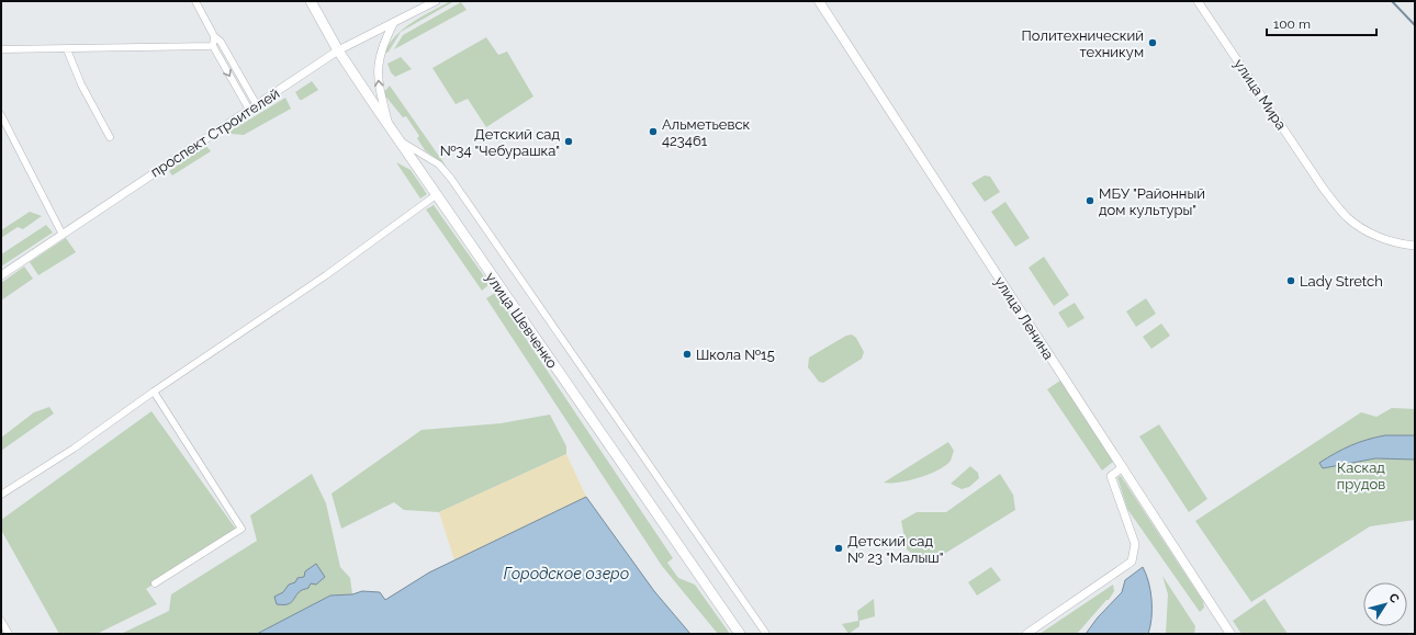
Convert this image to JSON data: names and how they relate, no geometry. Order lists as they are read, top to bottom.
{
  "streets": {
    "main road": ["улица Ленина", "улица Шевченко"],
    "street": ["улица Мира", "проспект Строителей"]
  },
  "crossings": [
    ["проспект Строителей", "улица Шевченко"]
  ],
  "water": ["Городское озеро"],
  "parks": ["Каскад прудов"],
  "places": [
    "Политехнический техникум",
    "Альметьевск 423461",
    "Детский сад №34 \"Чебурашка\"",
    "МБУ \"Районный дом культуры\"",
    "Lady Stretch",
    "Школа №15",
    "Детский сад № 23 \"Малыш\""
  ],
  "scale_bar": "100 m",
  "north": "top right"
}
